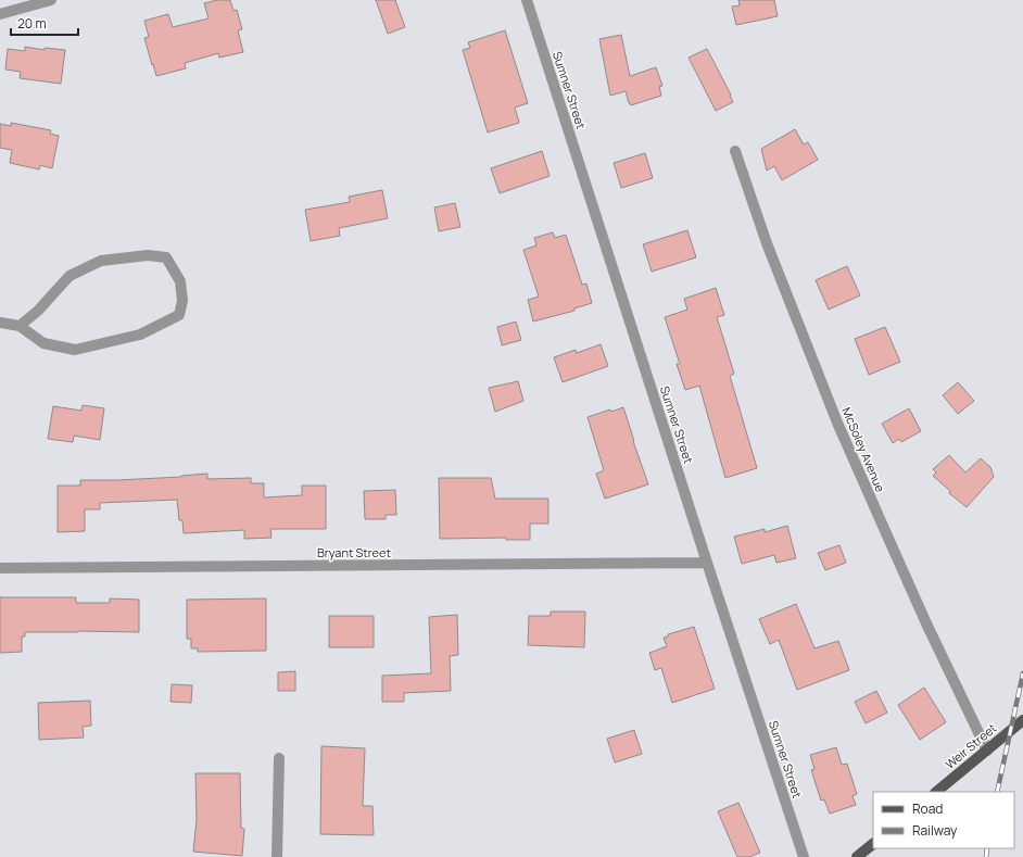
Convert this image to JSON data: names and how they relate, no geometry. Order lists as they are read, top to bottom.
{
  "streets": {
    "main road": ["Weir Street"],
    "street": ["Sumner Street", "McSoley Avenue", "Bryant Street"]
  },
  "crossings": [
    ["Sumner Street", "Bryant Street"],
    ["McSoley Avenue", "Weir Street"]
  ],
  "legend": ["Road", "Railway"],
  "scale_bar": "20 m"
}
